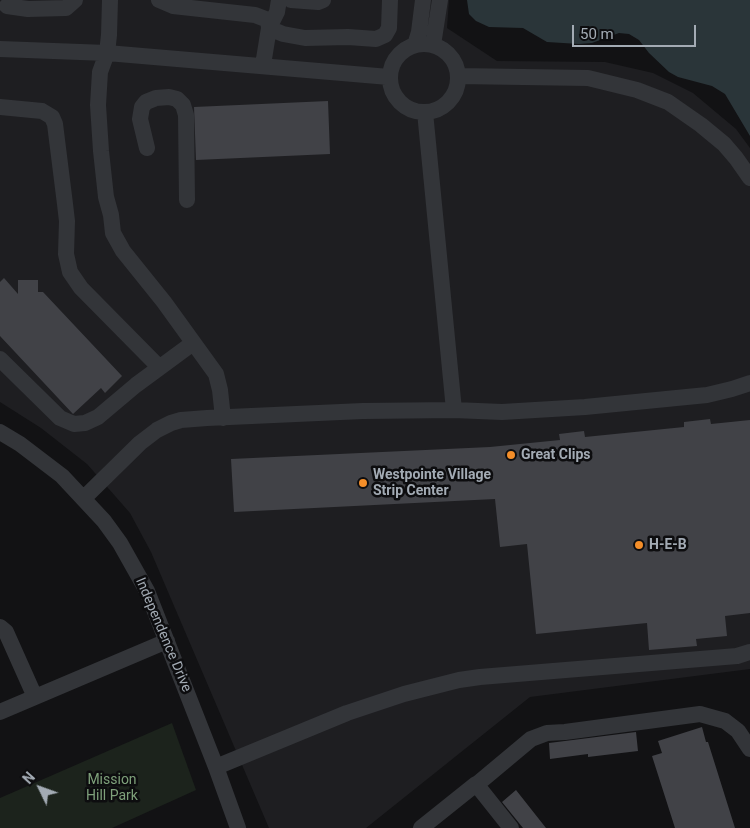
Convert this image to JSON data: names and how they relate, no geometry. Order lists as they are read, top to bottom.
{
  "streets": {
    "street": ["Independence Drive"]
  },
  "parks": ["Mission Hill Park"],
  "places": ["Great Clips", "Westpointe Village Strip Center", "H-E-B"],
  "scale_bar": "50 m",
  "north": "top left"
}
